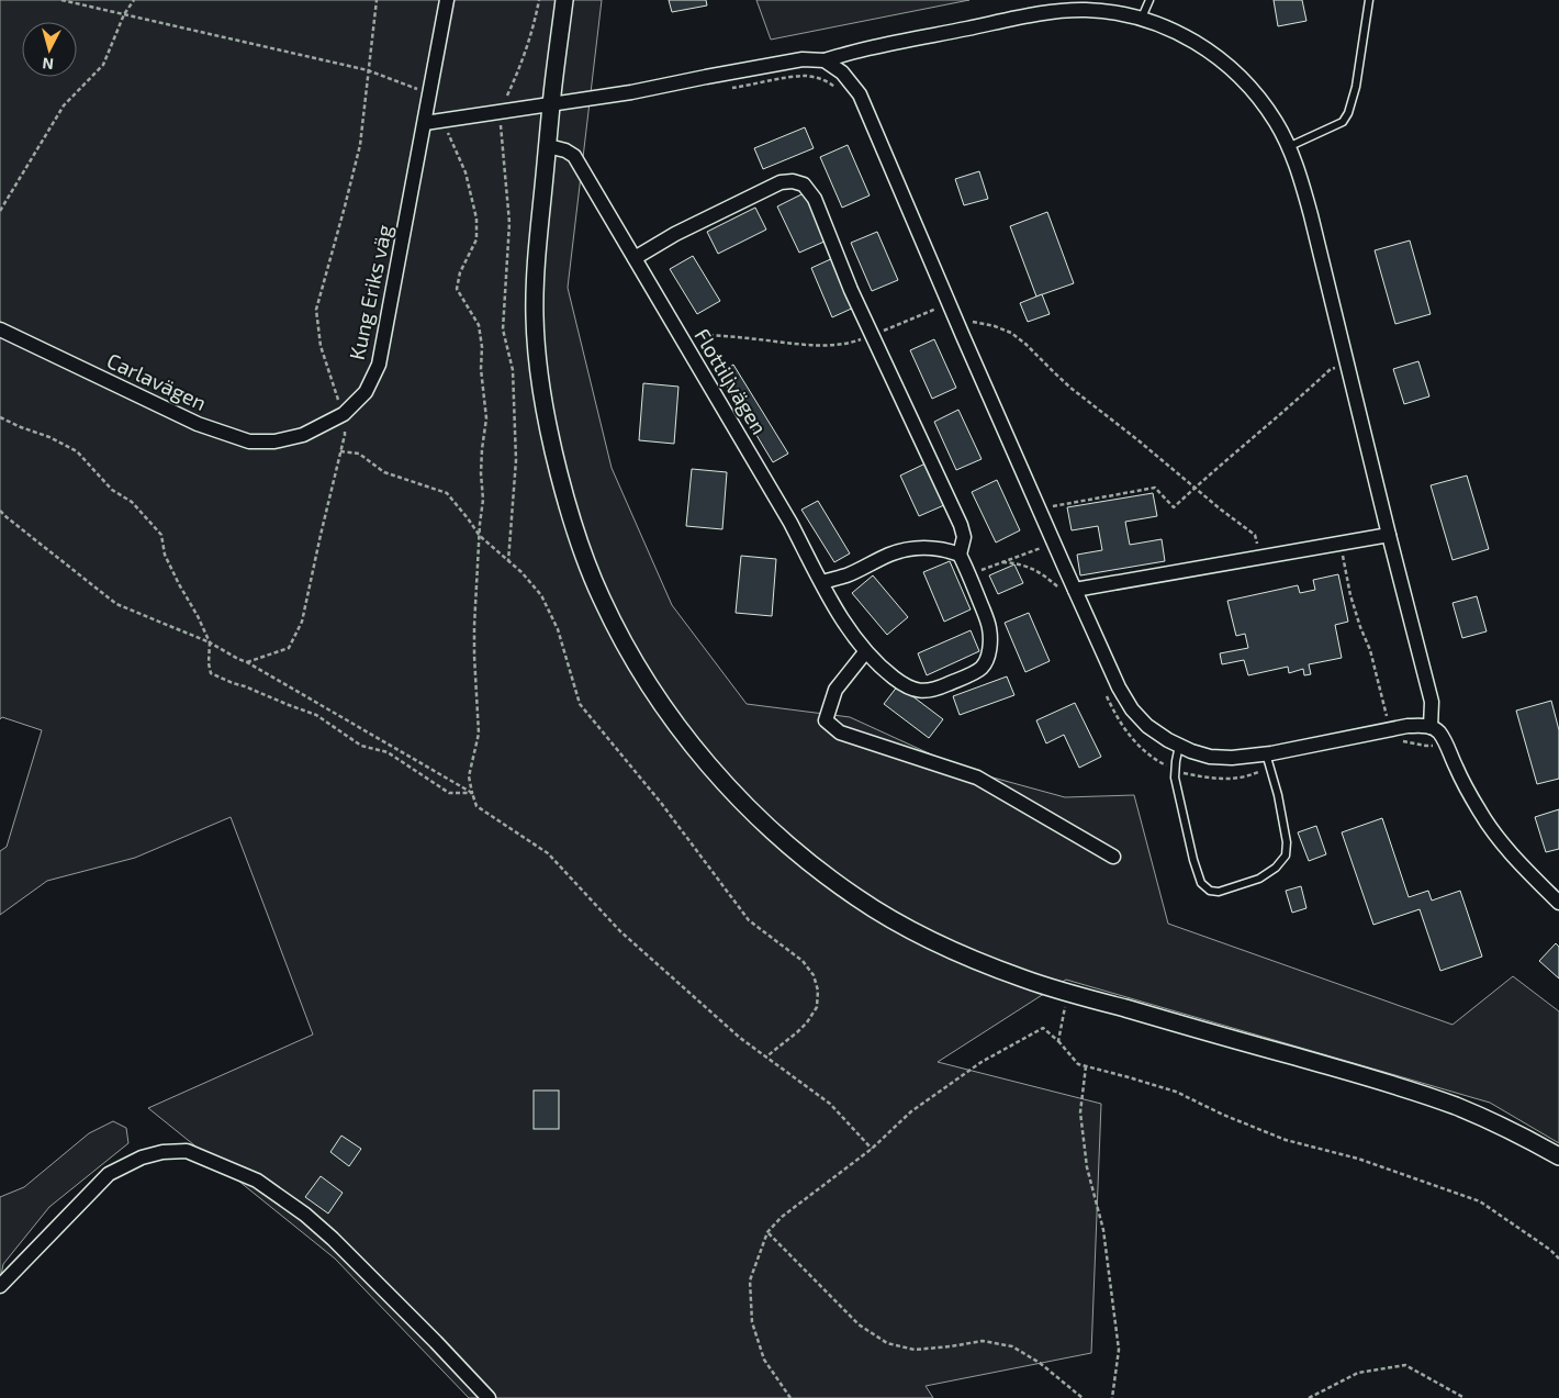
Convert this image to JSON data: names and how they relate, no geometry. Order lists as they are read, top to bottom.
{
  "streets": {
    "street": ["Kung Eriks väg", "Carlavägen", "Flottiljvägen"]
  },
  "crossings": [
    ["Kung Eriks väg", "Carlavägen"]
  ],
  "north": "bottom"
}
